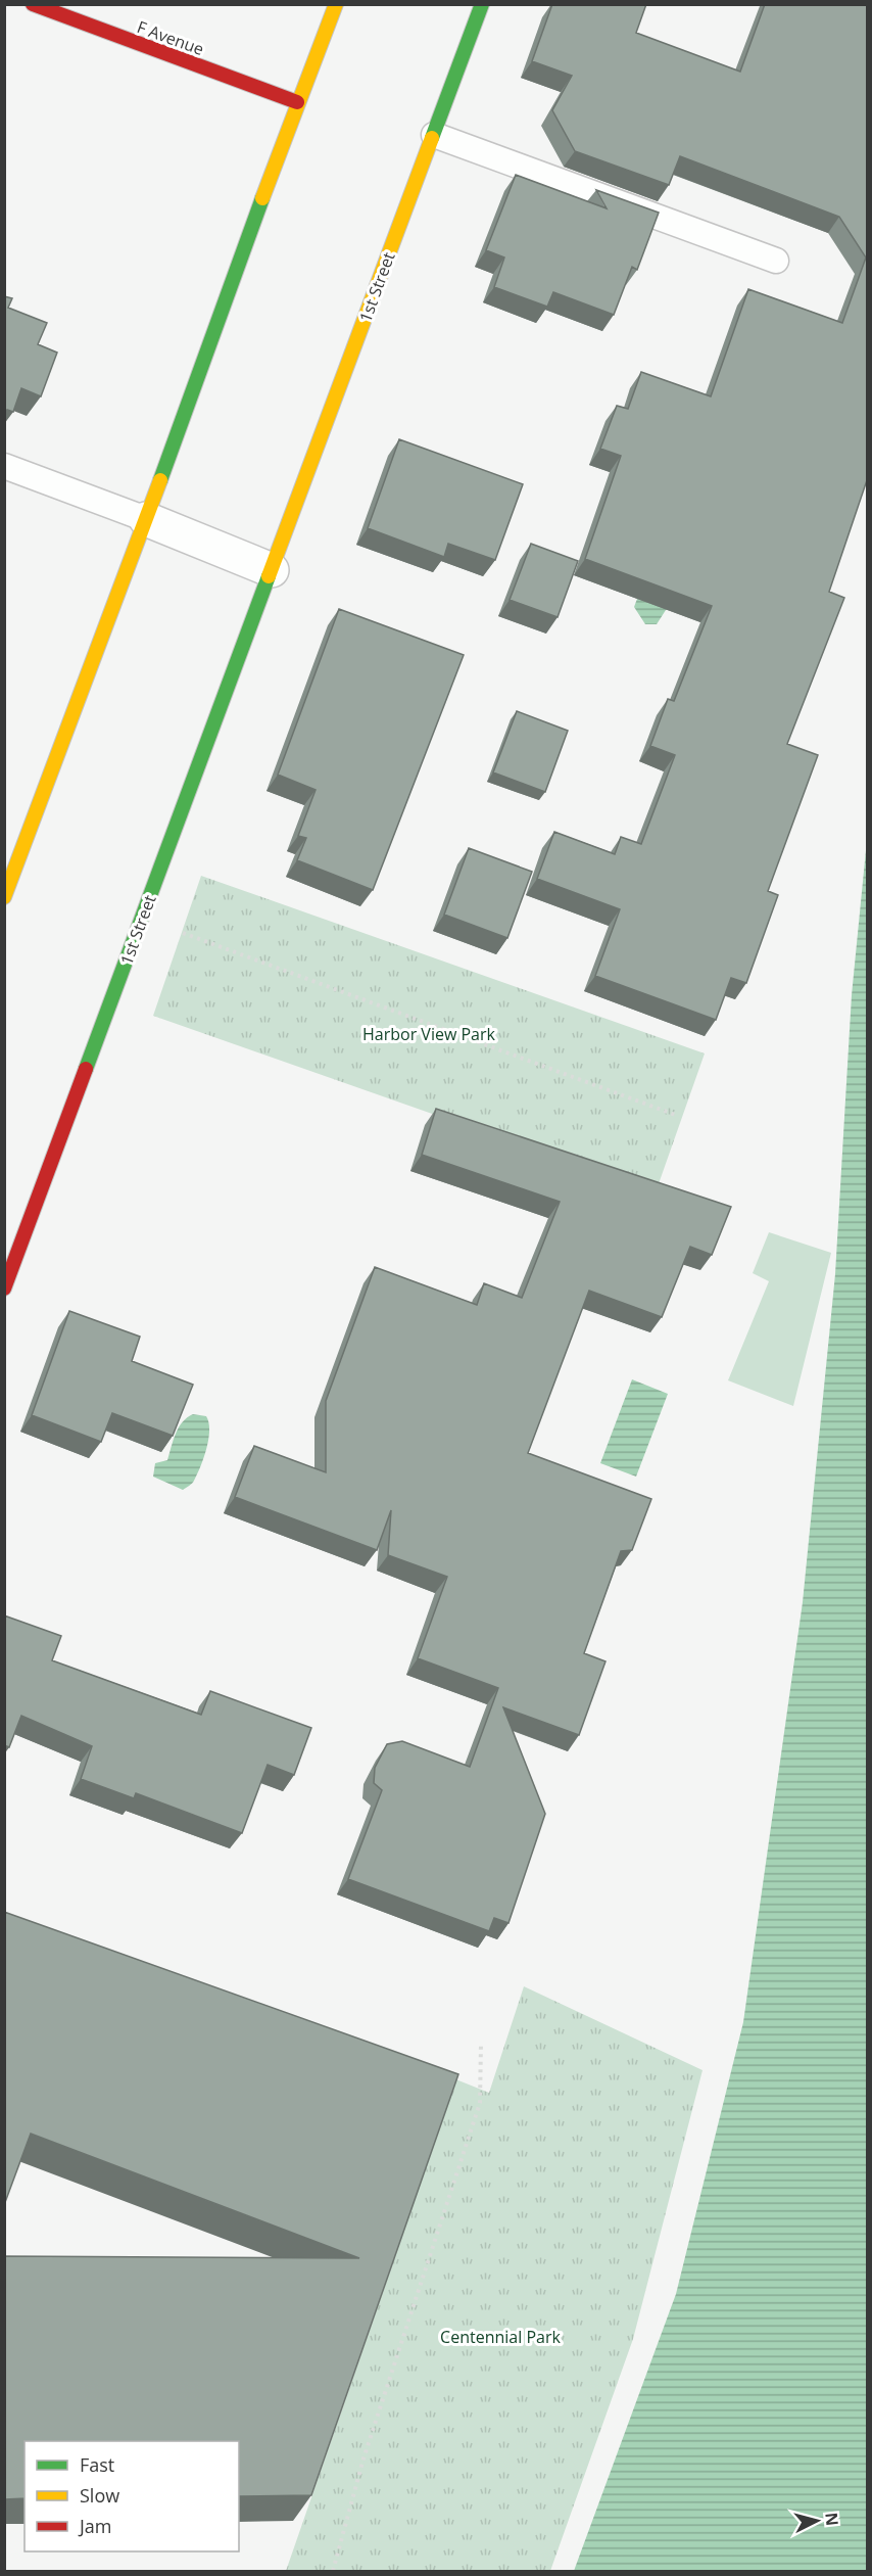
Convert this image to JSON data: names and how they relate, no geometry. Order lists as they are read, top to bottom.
{
  "streets": {
    "street": ["F Avenue", "1st Street"]
  },
  "parks": ["Harbor View Park", "Centennial Park"],
  "legend": ["Fast", "Slow", "Jam"],
  "north": "right"
}
